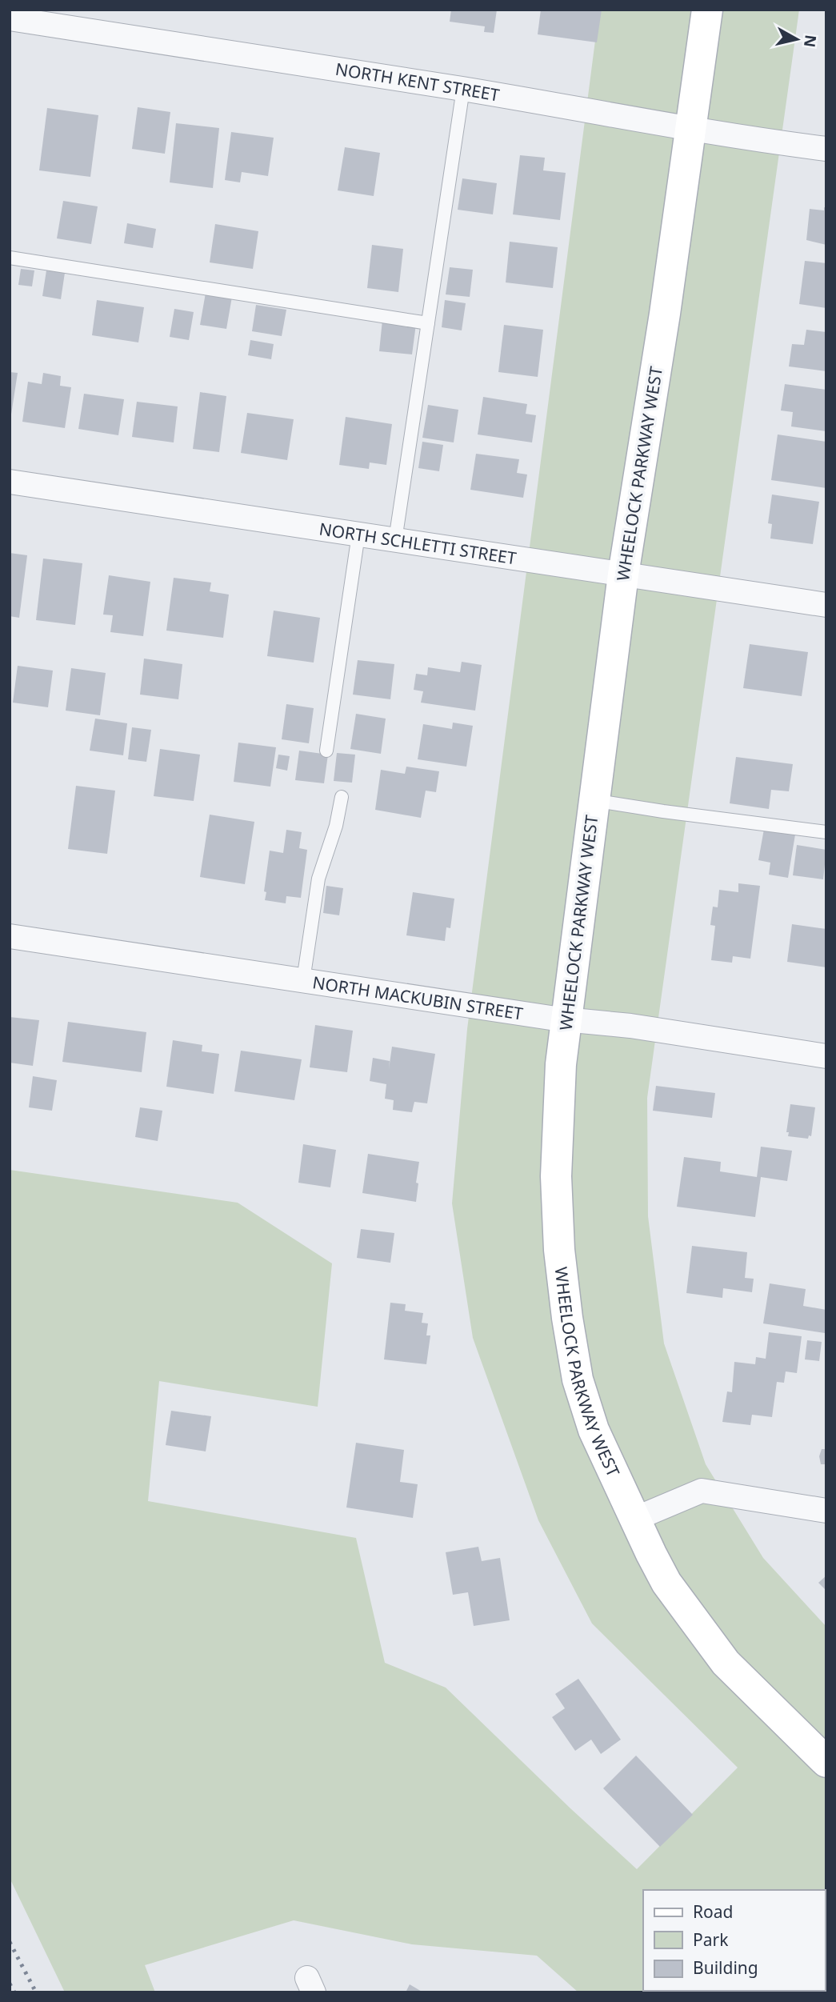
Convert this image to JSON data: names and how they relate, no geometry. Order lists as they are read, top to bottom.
{
  "streets": {
    "street": [
      "NORTH KENT STREET",
      "WHEELOCK PARKWAY WEST",
      "NORTH SCHLETTI STREET",
      "NORTH MACKUBIN STREET"
    ]
  },
  "crossings": [
    ["NORTH KENT STREET", "WHEELOCK PARKWAY WEST"],
    ["WHEELOCK PARKWAY WEST", "NORTH SCHLETTI STREET"],
    ["WHEELOCK PARKWAY WEST", "NORTH MACKUBIN STREET"]
  ],
  "legend": ["Road", "Park", "Building"],
  "north": "right"
}
